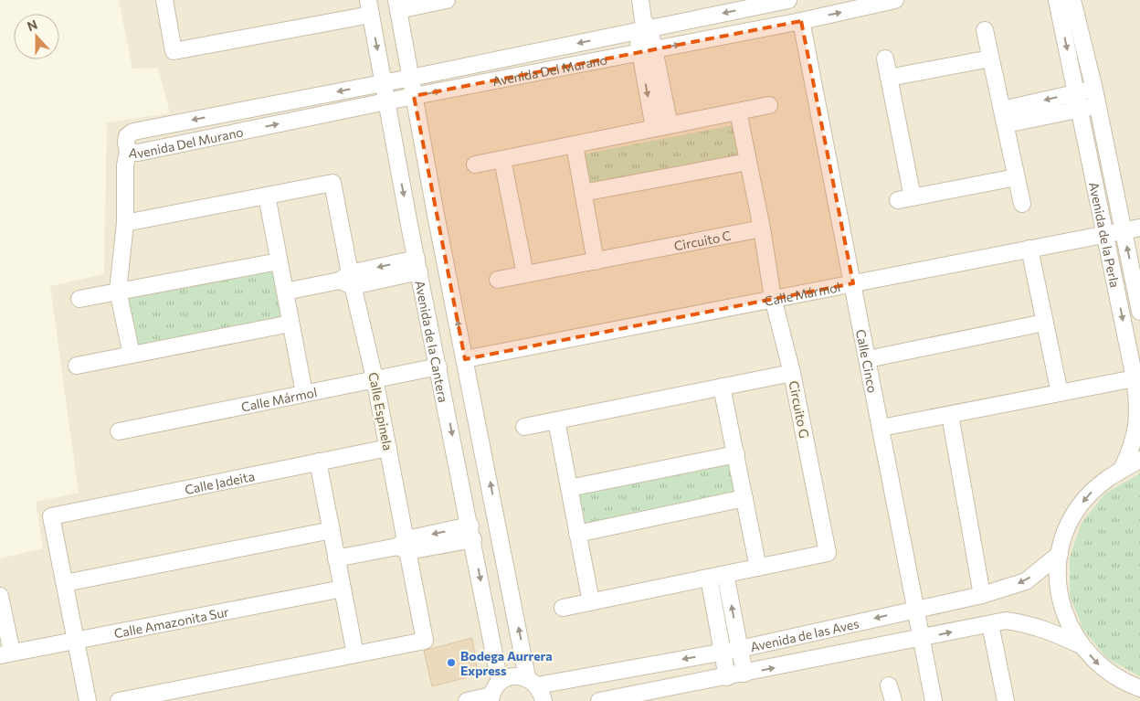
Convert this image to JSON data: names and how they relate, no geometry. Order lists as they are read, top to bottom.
{
  "streets": {
    "street": [
      "Avenida Del Murano",
      "Avenida de la Perla",
      "Circuito C",
      "Calle Mármol",
      "Avenida de la Cantera",
      "Calle Cinco",
      "Circuito G",
      "Calle Espinela",
      "Calle Jadeita",
      "Calle Amazonita Sur",
      "Avenida de las Aves"
    ]
  },
  "crossings": [
    ["Avenida Del Murano", "Avenida de la Cantera"],
    ["Avenida Del Murano", "Calle Cinco"],
    ["Avenida de la Perla", "Calle Mármol"],
    ["Calle Mármol", "Avenida de la Cantera"],
    ["Calle Mármol", "Calle Cinco"],
    ["Calle Mármol", "Calle Espinela"],
    ["Avenida de la Cantera", "Avenida de las Aves"],
    ["Calle Cinco", "Avenida de las Aves"],
    ["Calle Espinela", "Calle Jadeita"]
  ],
  "places": ["Bodega Aurrera Express"],
  "north": "top"
}
